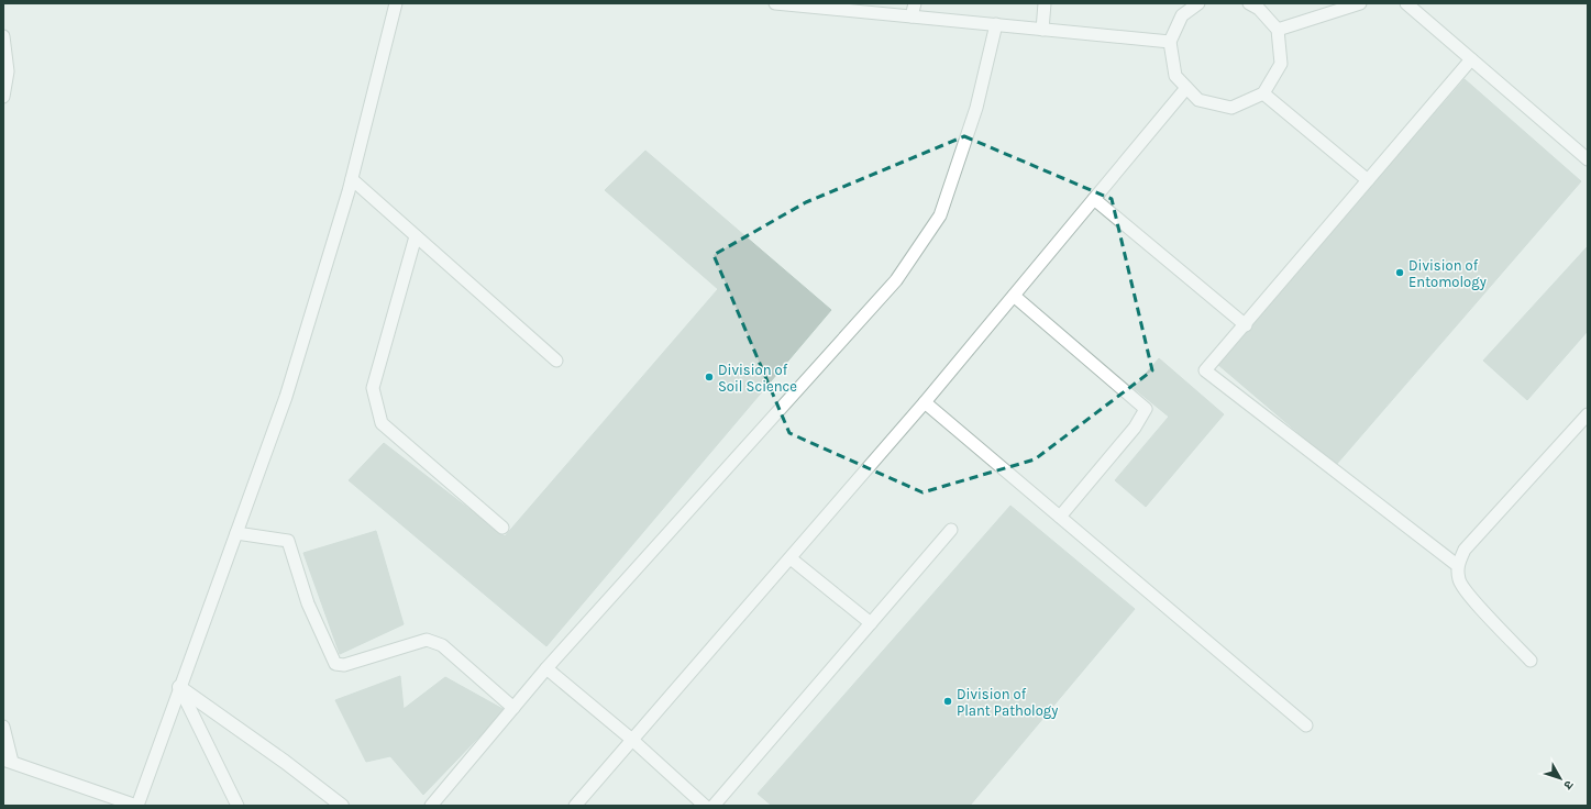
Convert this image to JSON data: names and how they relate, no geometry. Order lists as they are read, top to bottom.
{
  "places": ["Division of Entomology", "Division of Soil Science", "Division of Plant Pathology"],
  "north": "bottom right"
}
